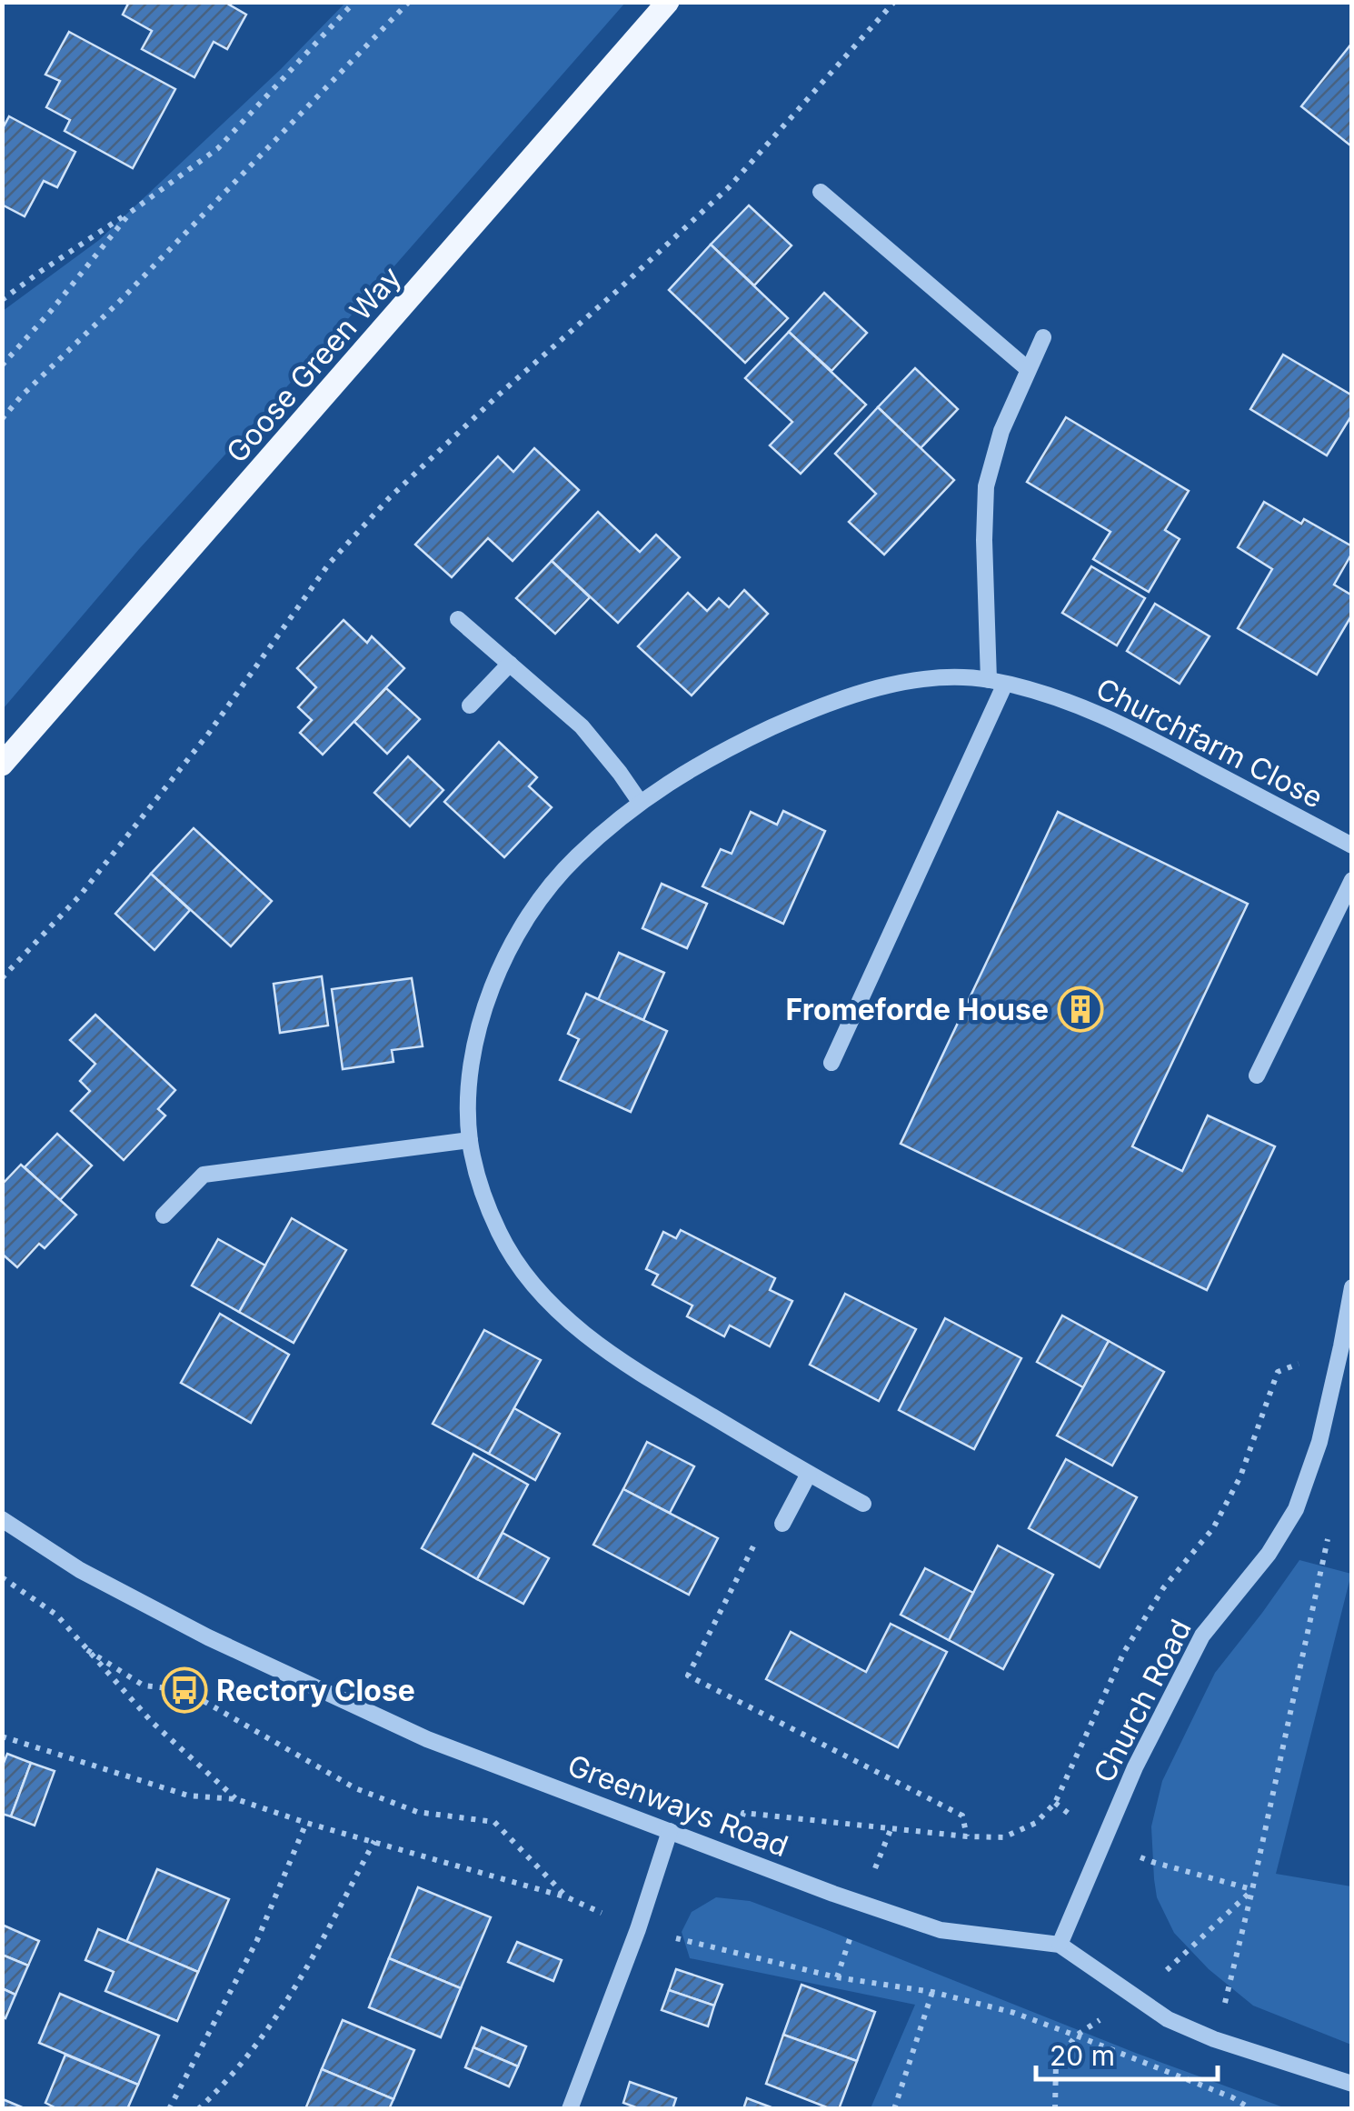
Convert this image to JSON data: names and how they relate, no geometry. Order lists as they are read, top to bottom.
{
  "streets": {
    "main road": ["Goose Green Way"],
    "street": ["Churchfarm Close", "Church Road", "Greenways Road"]
  },
  "crossings": [
    ["Church Road", "Greenways Road"]
  ],
  "places": {
    "building": ["Fromeforde House"],
    "bus stop": ["Rectory Close"]
  },
  "scale_bar": "20 m"
}
